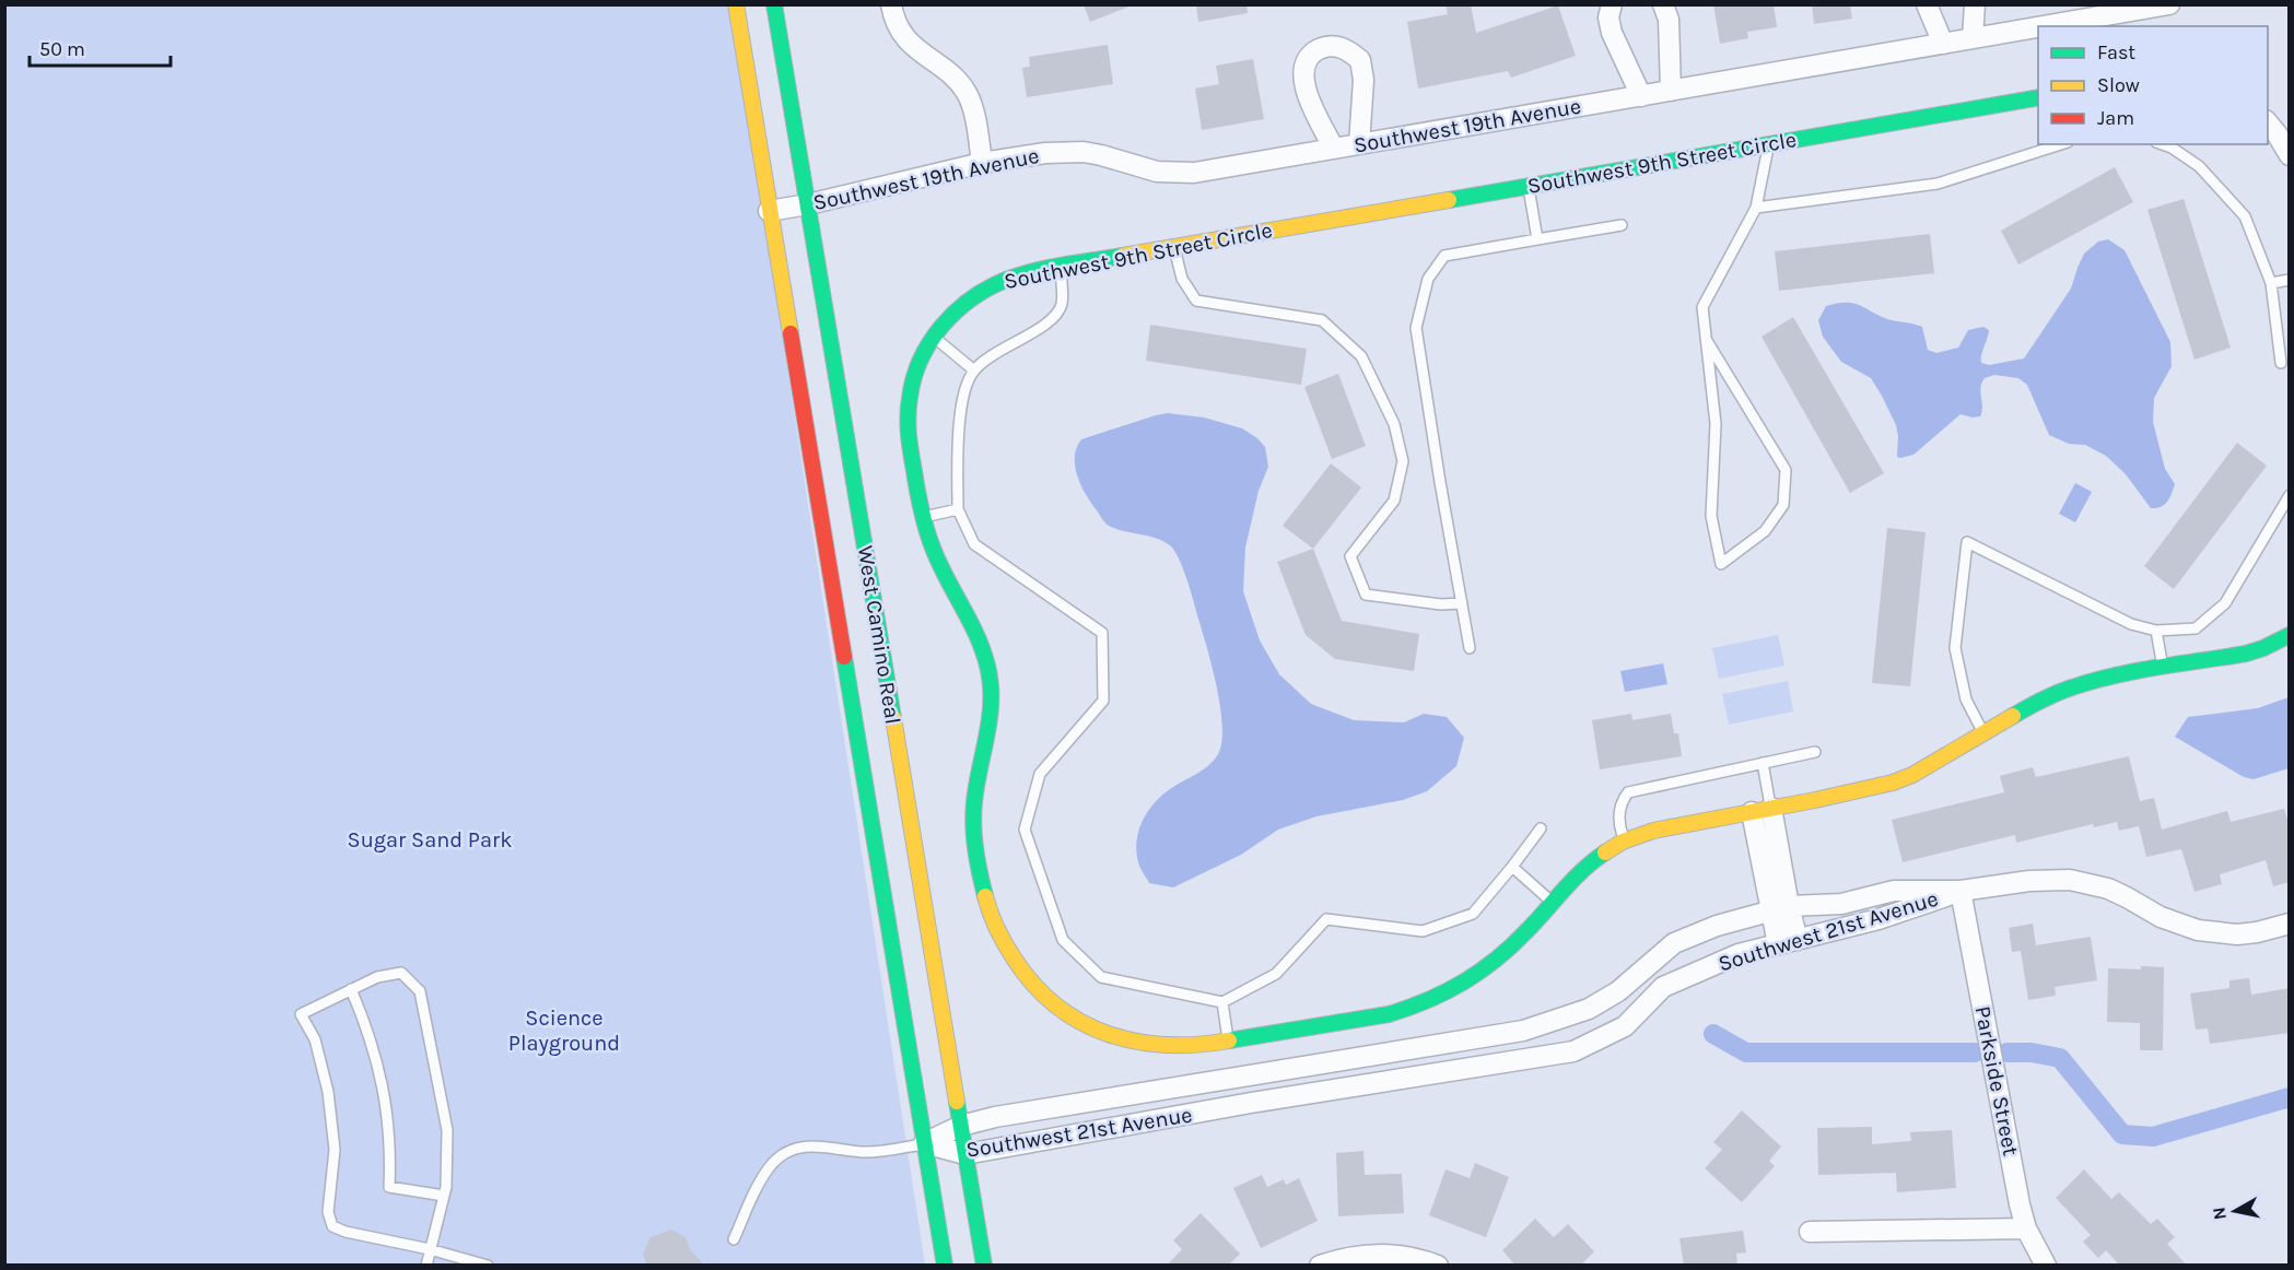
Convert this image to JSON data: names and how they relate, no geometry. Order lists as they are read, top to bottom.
{
  "streets": {
    "street": [
      "Southwest 19th Avenue",
      "Southwest 9th Street Circle",
      "West Camino Real",
      "Southwest 21st Avenue",
      "Parkside Street"
    ]
  },
  "crossings": [
    ["Southwest 19th Avenue", "West Camino Real"],
    ["West Camino Real", "Southwest 21st Avenue"],
    ["Southwest 21st Avenue", "Parkside Street"]
  ],
  "parks": ["Sugar Sand Park", "Science Playground"],
  "legend": ["Fast", "Slow", "Jam"],
  "scale_bar": "50 m",
  "north": "left"
}
